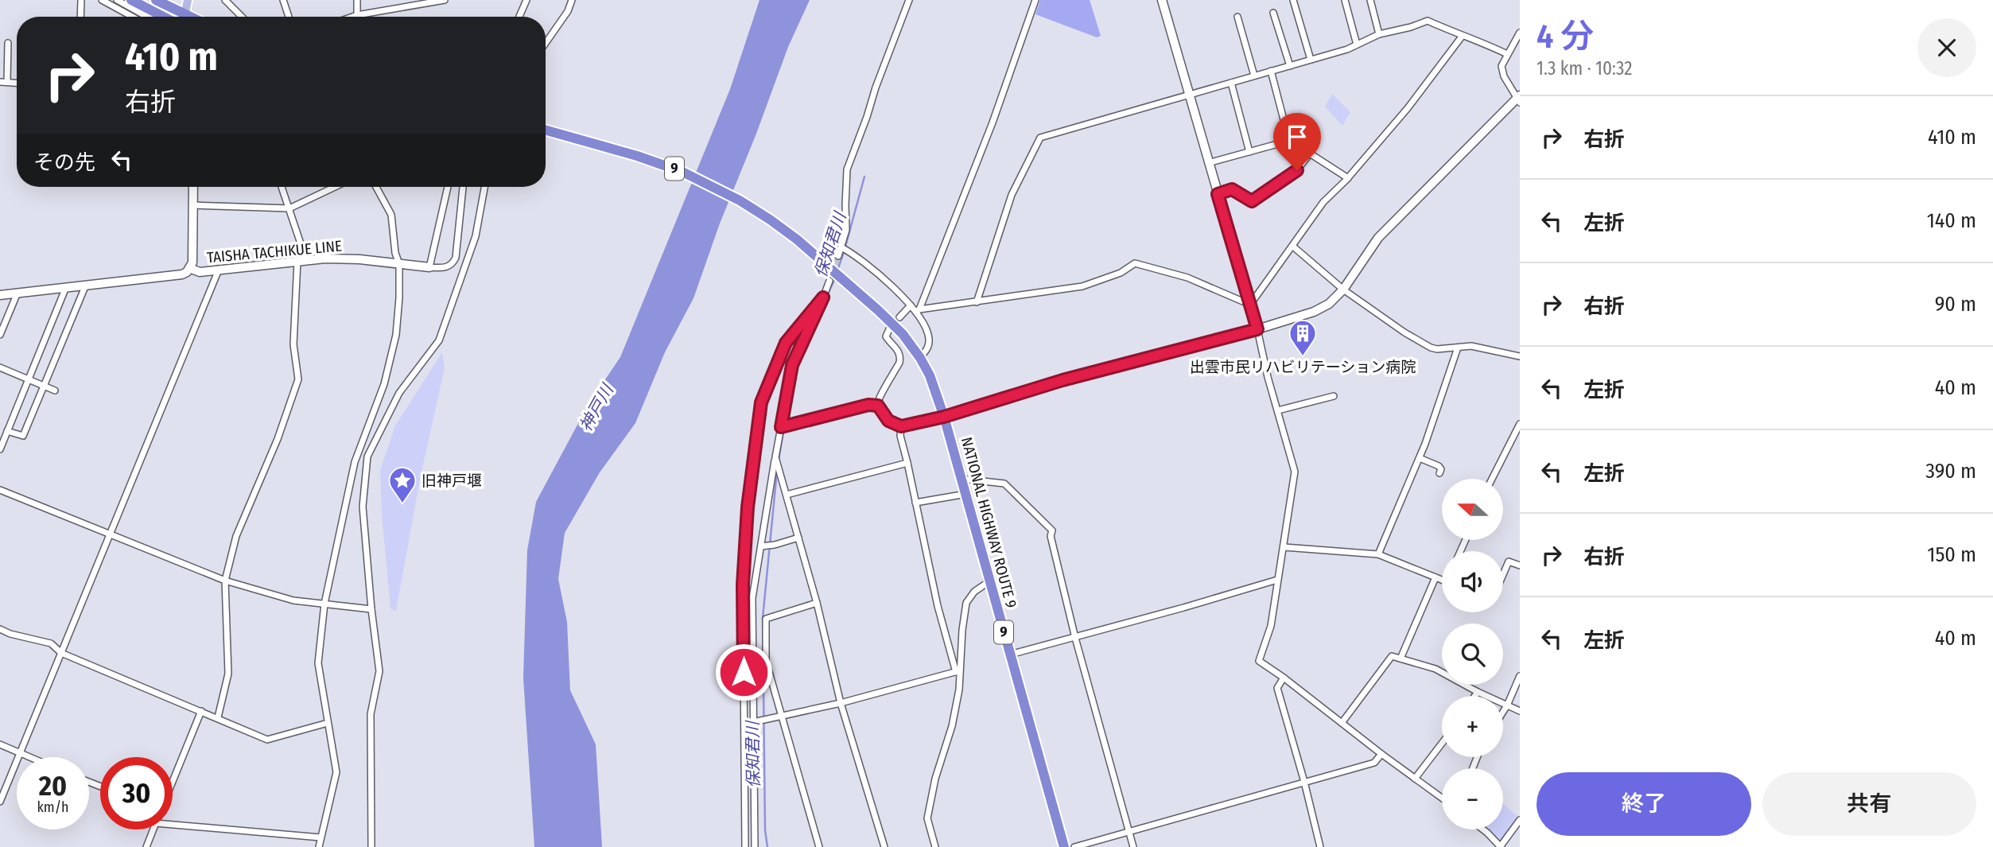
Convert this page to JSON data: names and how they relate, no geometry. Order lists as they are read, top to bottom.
{
  "streets": {
    "highway": ["9", "NATIONAL HIGHWAY ROUTE 9"],
    "street": ["TAISHA TACHIKUE LINE"]
  },
  "water": ["保知君川", "神戸川"],
  "places": {
    "building": ["出雲市民リハビリテーション病院"],
    "place": ["旧神戸堰"]
  },
  "north": "left",
  "page": {
    "heading": ["4 分", "1.3 km · 10:32"],
    "turn": ["410 m", "右折"],
    "list": [
      {
        "name": "右折",
        "value": "410 m"
      },
      {
        "name": "左折",
        "value": "140 m"
      },
      {
        "name": "右折",
        "value": "90 m"
      },
      {
        "name": "左折",
        "value": "40 m"
      },
      {
        "name": "左折",
        "value": "390 m"
      },
      {
        "name": "右折",
        "value": "150 m"
      },
      {
        "name": "左折",
        "value": "40 m"
      }
    ],
    "then": "その先",
    "map_buttons": ["+", "−"],
    "speed": "20 km/h",
    "limit": "30",
    "buttons": ["終了", "共有"]
  }
}
